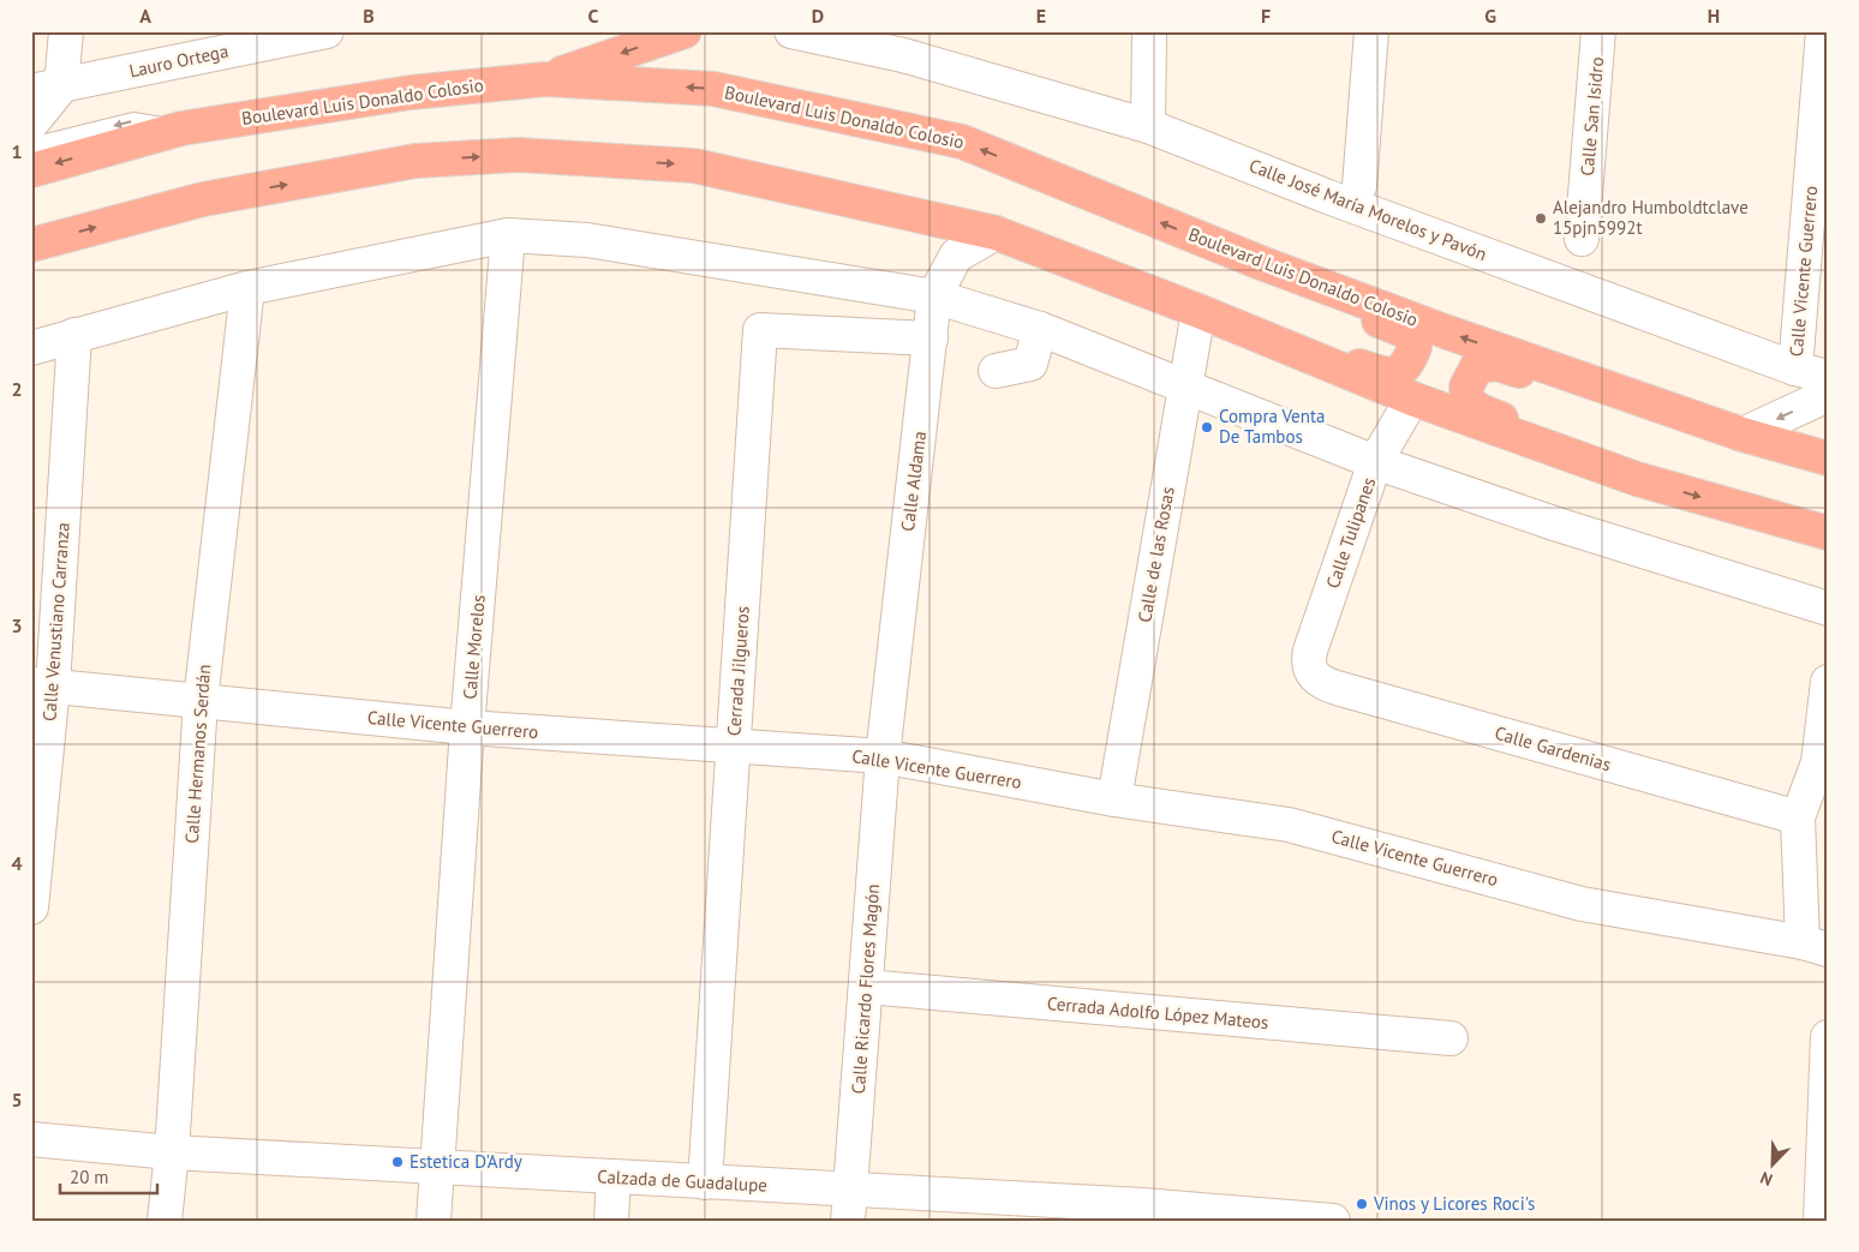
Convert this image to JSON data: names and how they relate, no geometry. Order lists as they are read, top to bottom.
{
  "streets": {
    "highway": ["Boulevard Luis Donaldo Colosio"],
    "street": [
      "Lauro Ortega",
      "Calle San Isidro",
      "Calle José María Morelos y Pavón",
      "Calle Vicente Guerrero",
      "Calle Aldama",
      "Calle Tulipanes",
      "Calle de las Rosas",
      "Calle Venustiano Carranza",
      "Calle Morelos",
      "Cerrada Jilgueros",
      "Calle Gardenias",
      "Calle Hermanos Serdán",
      "Calle Ricardo Flores Magón",
      "Cerrada Adolfo López Mateos",
      "Calzada de Guadalupe"
    ]
  },
  "crossings": [
    ["Calle José María Morelos y Pavón", "Calle Vicente Guerrero"],
    ["Calle Vicente Guerrero", "Calle Aldama"],
    ["Calle Vicente Guerrero", "Calle de las Rosas"],
    ["Calle Vicente Guerrero", "Calle Venustiano Carranza"],
    ["Calle Vicente Guerrero", "Calle Morelos"],
    ["Calle Vicente Guerrero", "Cerrada Jilgueros"],
    ["Calle Vicente Guerrero", "Calle Hermanos Serdán"],
    ["Calle Vicente Guerrero", "Calle Ricardo Flores Magón"],
    ["Calle Aldama", "Cerrada Jilgueros"],
    ["Calle Aldama", "Calle Ricardo Flores Magón"],
    ["Calle Tulipanes", "Calle Gardenias"],
    ["Calle Morelos", "Calzada de Guadalupe"],
    ["Cerrada Jilgueros", "Calzada de Guadalupe"],
    ["Calle Hermanos Serdán", "Calzada de Guadalupe"],
    ["Calle Ricardo Flores Magón", "Cerrada Adolfo López Mateos"],
    ["Calle Ricardo Flores Magón", "Calzada de Guadalupe"]
  ],
  "places": [
    "Alejandro Humboldtclave 15pjn5992t",
    "Compra Venta De Tambos",
    "Estetica D'Ardy",
    "Vinos y Licores Roci's"
  ],
  "scale_bar": "20 m",
  "north": "bottom left",
  "grid": {
    "columns": [
      "A",
      "B",
      "C",
      "D",
      "E",
      "F",
      "G",
      "H"
    ],
    "rows": [
      "1",
      "2",
      "3",
      "4",
      "5"
    ]
  }
}
